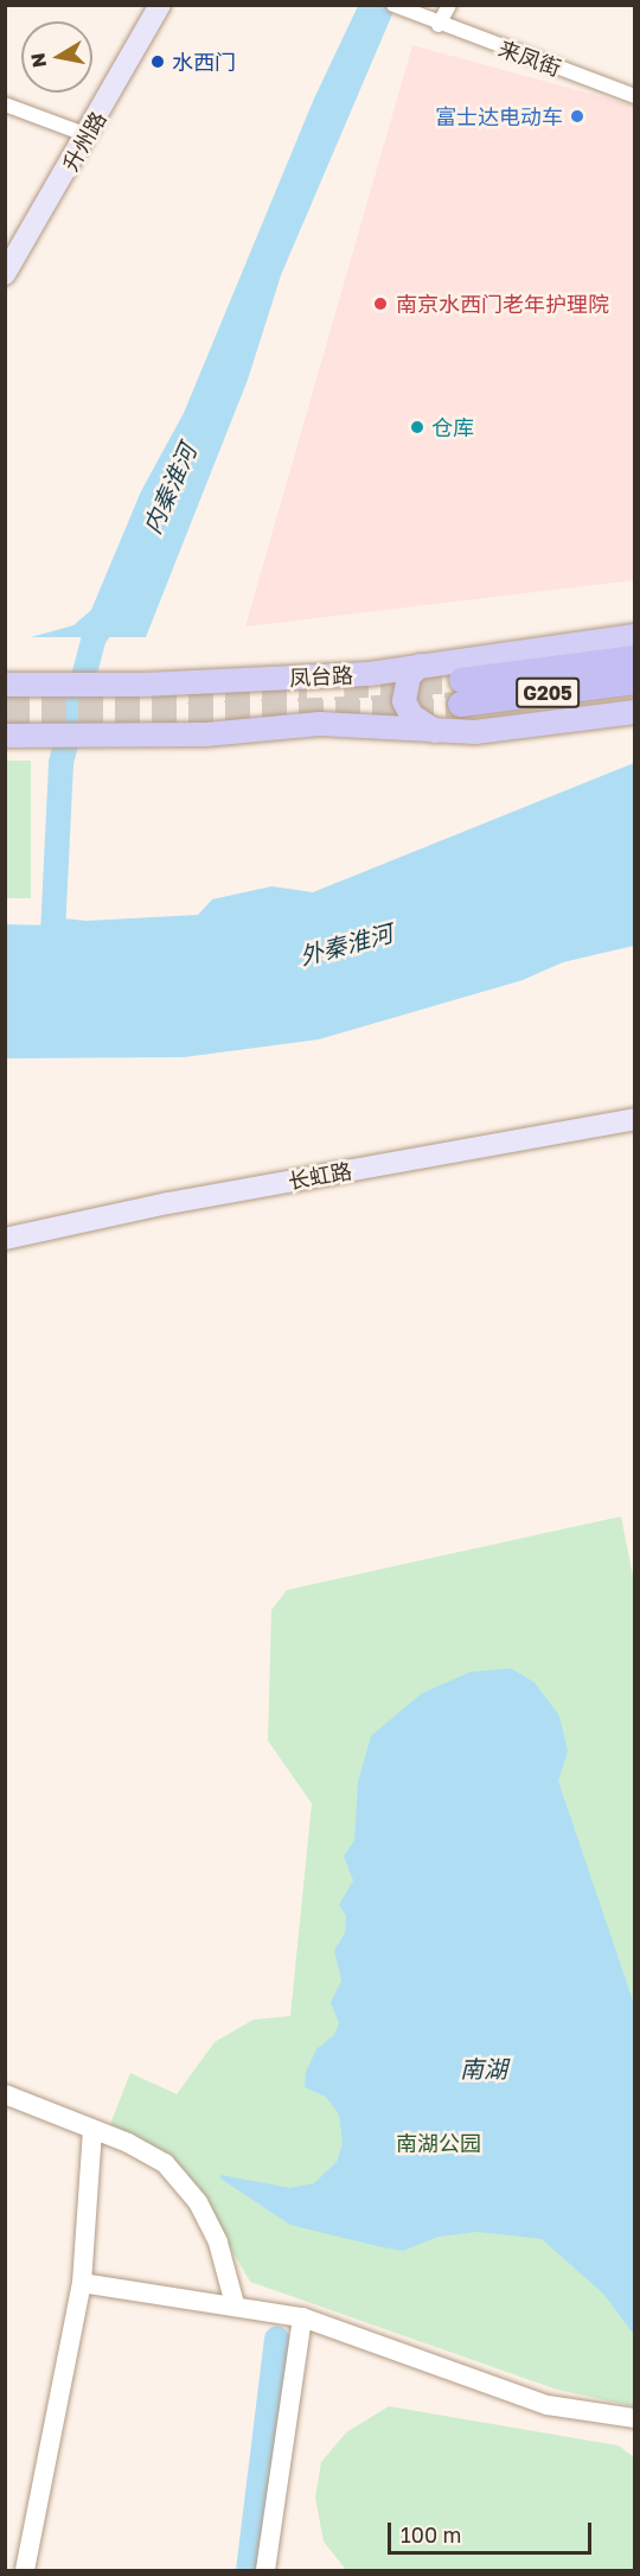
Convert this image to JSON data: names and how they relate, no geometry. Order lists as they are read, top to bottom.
{
  "streets": {
    "highway": ["G205"],
    "main road": ["升州路", "凤台路", "长虹路"],
    "street": ["来凤街"]
  },
  "water": ["内秦淮河", "外秦淮河", "南湖"],
  "parks": ["南湖公园"],
  "places": [
    "水西门",
    "富士达电动车",
    "南京水西门老年护理院",
    "仓库"
  ],
  "scale_bar": "100 m",
  "north": "left"
}
